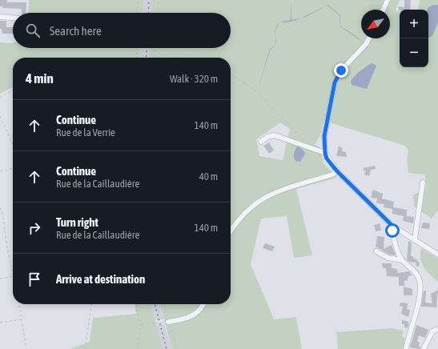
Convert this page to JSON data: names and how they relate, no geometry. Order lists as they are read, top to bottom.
{
  "north": "bottom left",
  "page": {
    "map_buttons": ["+", "−"],
    "search": "Search here",
    "heading": ["4 min", "Walk · 320 m"],
    "list": [
      ["Continue", "Rue de la Verrie", "140 m"],
      ["Continue", "Rue de la Caillaudière", "40 m"],
      ["Turn right", "Rue de la Caillaudière", "140 m"],
      "Arrive at destination"
    ]
  }
}
